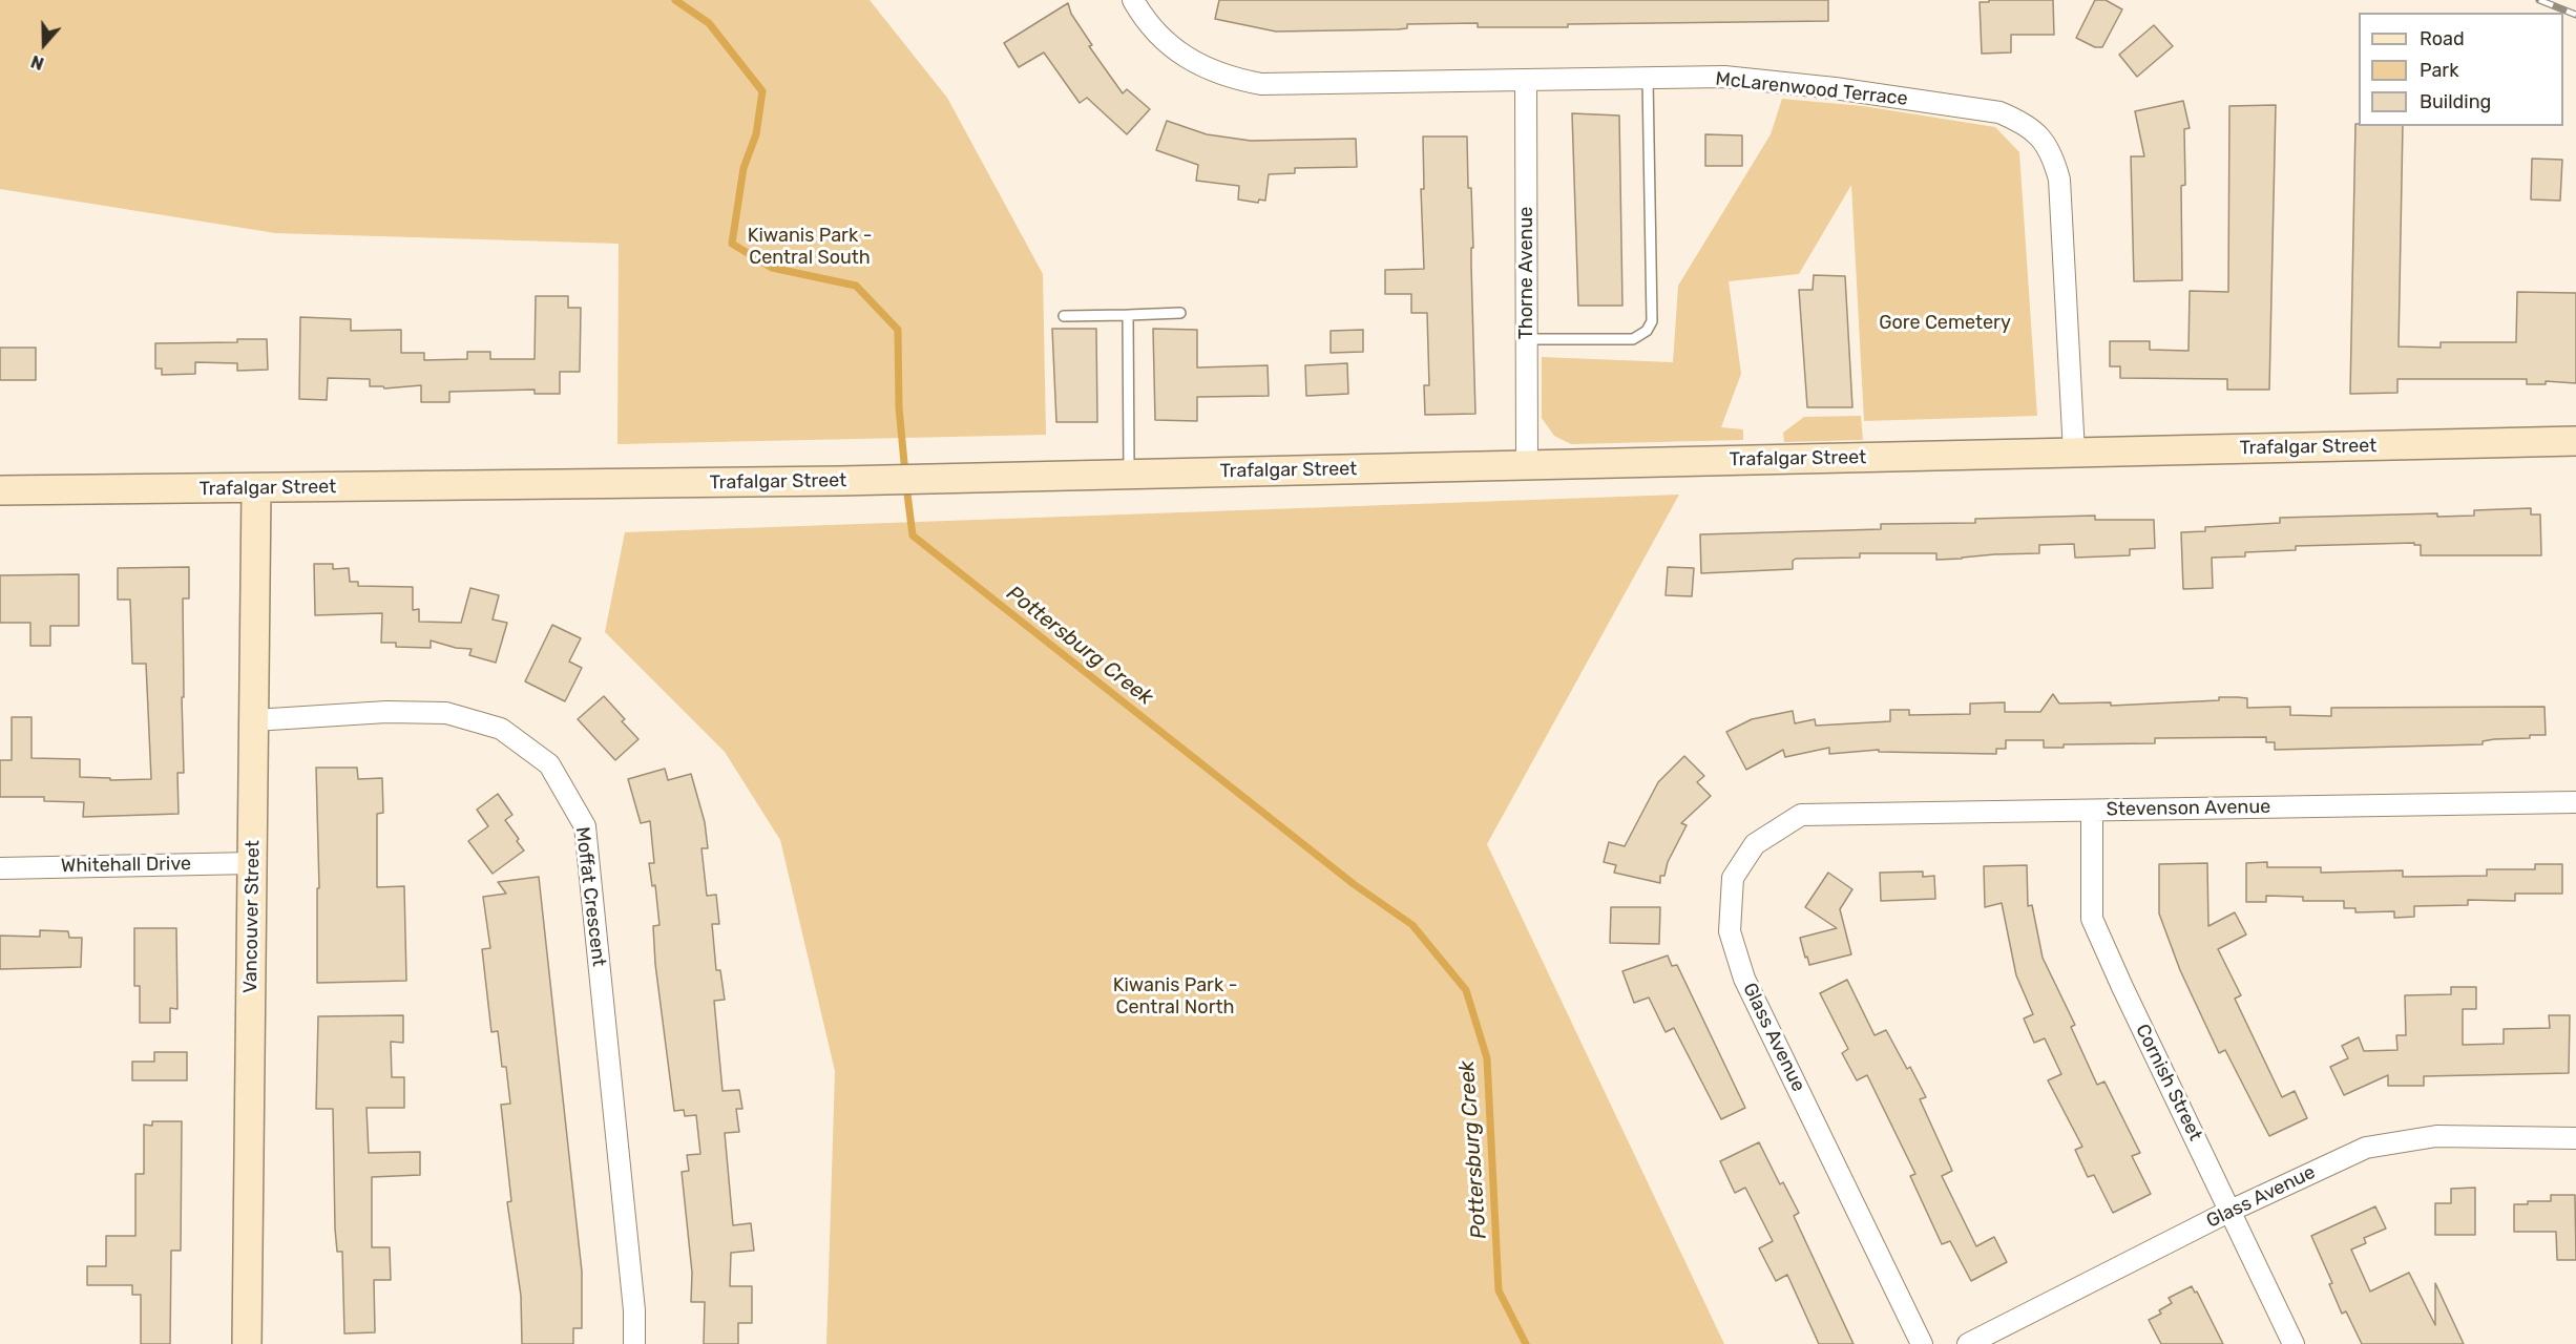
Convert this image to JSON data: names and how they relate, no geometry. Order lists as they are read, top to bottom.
{
  "streets": {
    "main road": ["Trafalgar Street", "Vancouver Street"],
    "street": [
      "McLarenwood Terrace",
      "Thorne Avenue",
      "Stevenson Avenue",
      "Whitehall Drive",
      "Moffat Crescent",
      "Glass Avenue",
      "Cornish Street"
    ]
  },
  "crossings": [
    ["McLarenwood Terrace", "Thorne Avenue"],
    ["McLarenwood Terrace", "Trafalgar Street"],
    ["Thorne Avenue", "Trafalgar Street"],
    ["Trafalgar Street", "Vancouver Street"],
    ["Stevenson Avenue", "Glass Avenue"],
    ["Stevenson Avenue", "Cornish Street"],
    ["Whitehall Drive", "Vancouver Street"],
    ["Moffat Crescent", "Vancouver Street"],
    ["Glass Avenue", "Cornish Street"]
  ],
  "water": ["Pottersburg Creek"],
  "parks": ["Kiwanis Park - Central South", "Gore Cemetery", "Kiwanis Park - Central North"],
  "legend": ["Road", "Park", "Building"],
  "north": "bottom"
}
